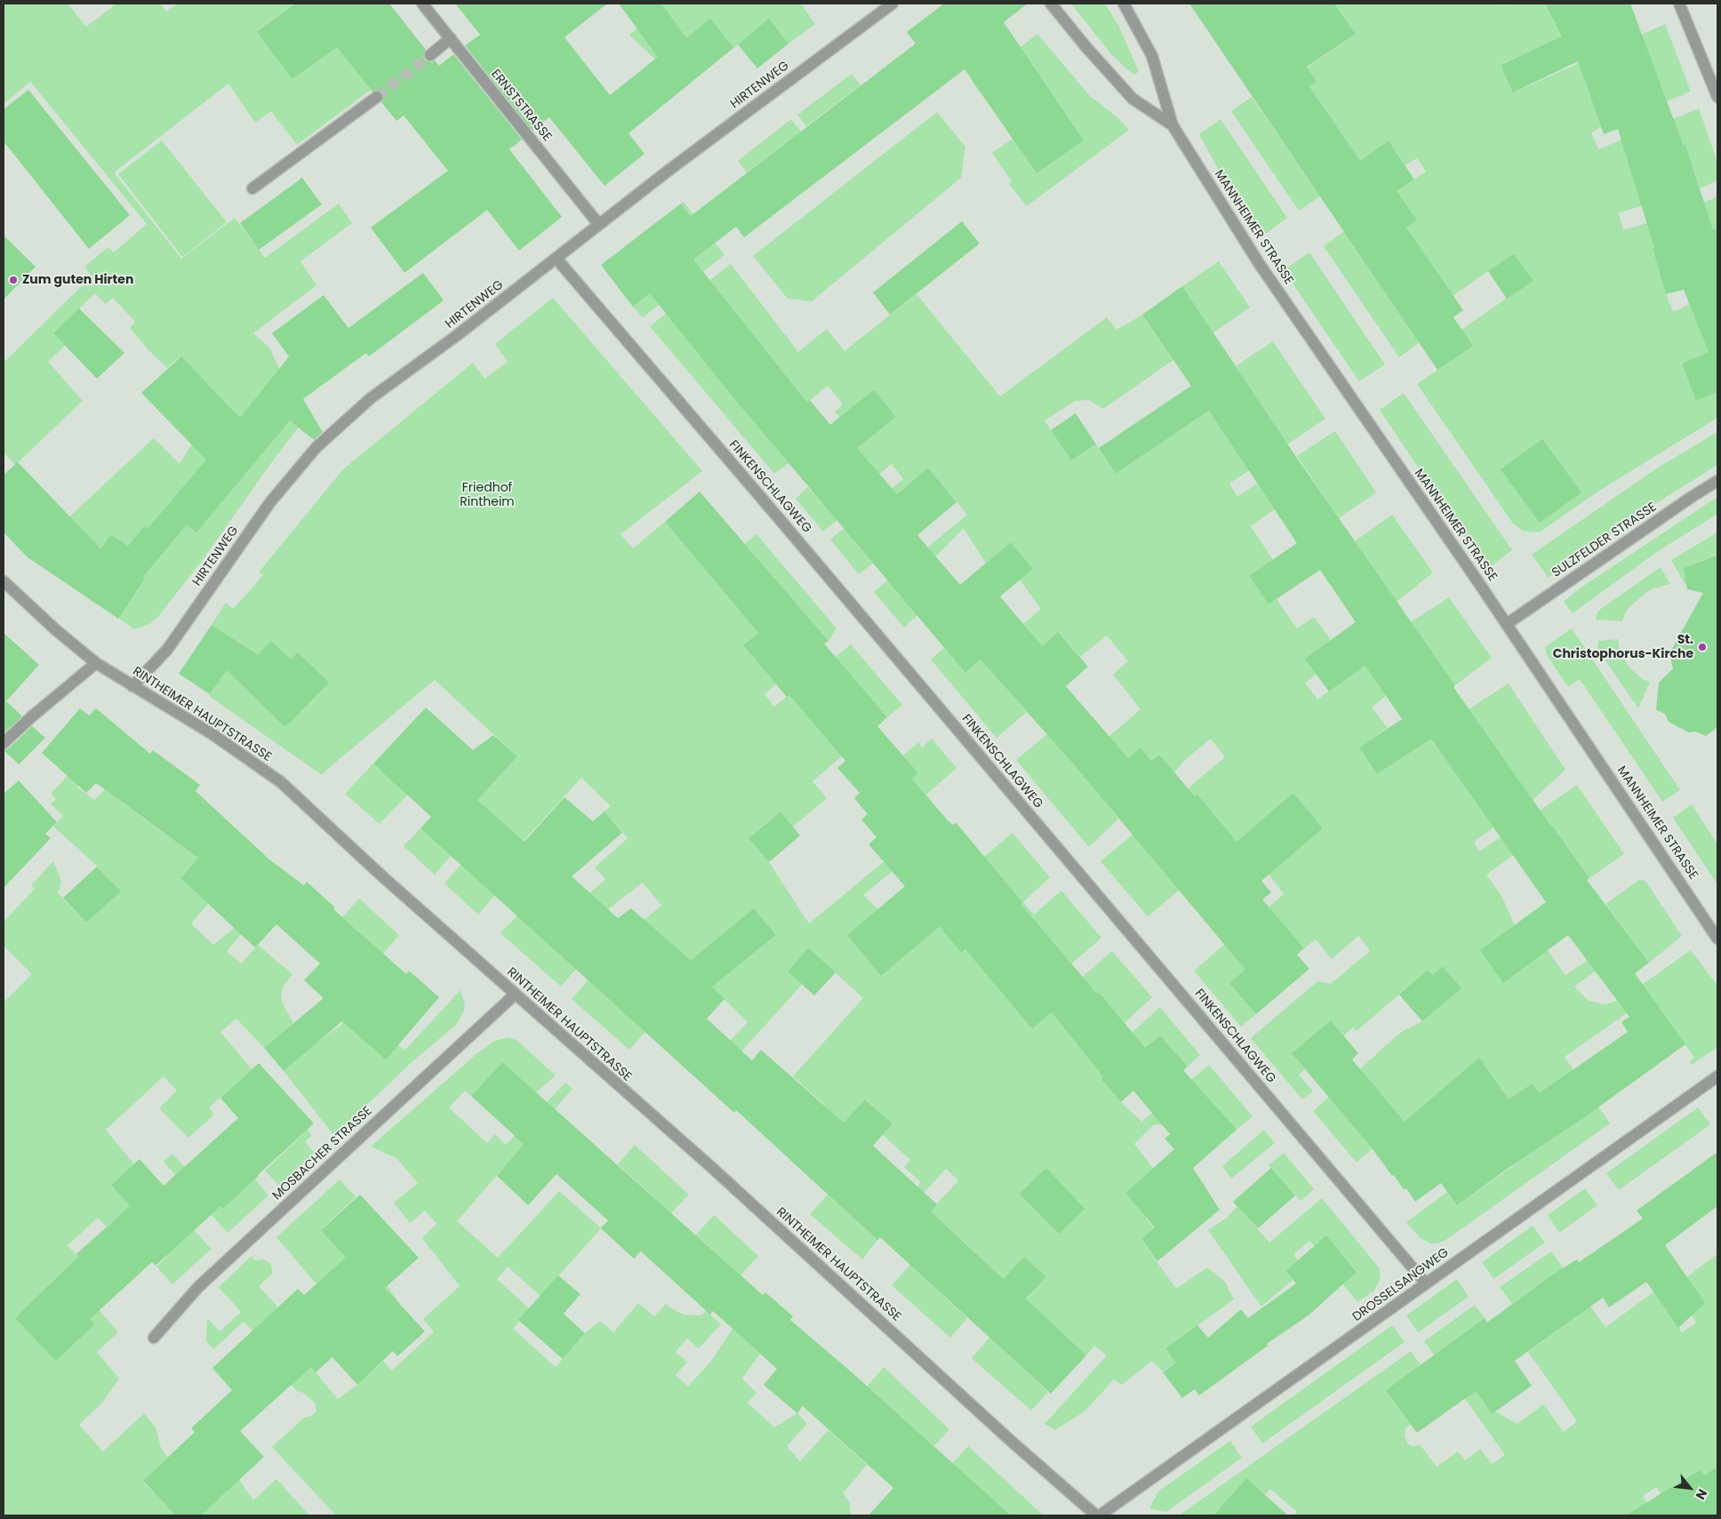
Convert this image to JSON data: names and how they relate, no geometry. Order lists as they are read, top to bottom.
{
  "streets": {
    "street": [
      "HIRTENWEG",
      "ERNSTSTRASSE",
      "MANNHEIMER STRASSE",
      "FINKENSCHLAGWEG",
      "SULZFELDER STRASSE",
      "RINTHEIMER HAUPTSTRASSE",
      "MOSBACHER STRASSE",
      "DROSSELSANGWEG"
    ]
  },
  "crossings": [
    ["HIRTENWEG", "ERNSTSTRASSE"],
    ["HIRTENWEG", "FINKENSCHLAGWEG"],
    ["HIRTENWEG", "RINTHEIMER HAUPTSTRASSE"],
    ["MANNHEIMER STRASSE", "SULZFELDER STRASSE"],
    ["FINKENSCHLAGWEG", "DROSSELSANGWEG"],
    ["RINTHEIMER HAUPTSTRASSE", "MOSBACHER STRASSE"],
    ["RINTHEIMER HAUPTSTRASSE", "DROSSELSANGWEG"]
  ],
  "parks": ["Friedhof Rintheim"],
  "places": ["Zum guten Hirten", "St. Christophorus-Kirche"],
  "north": "bottom right"
}
